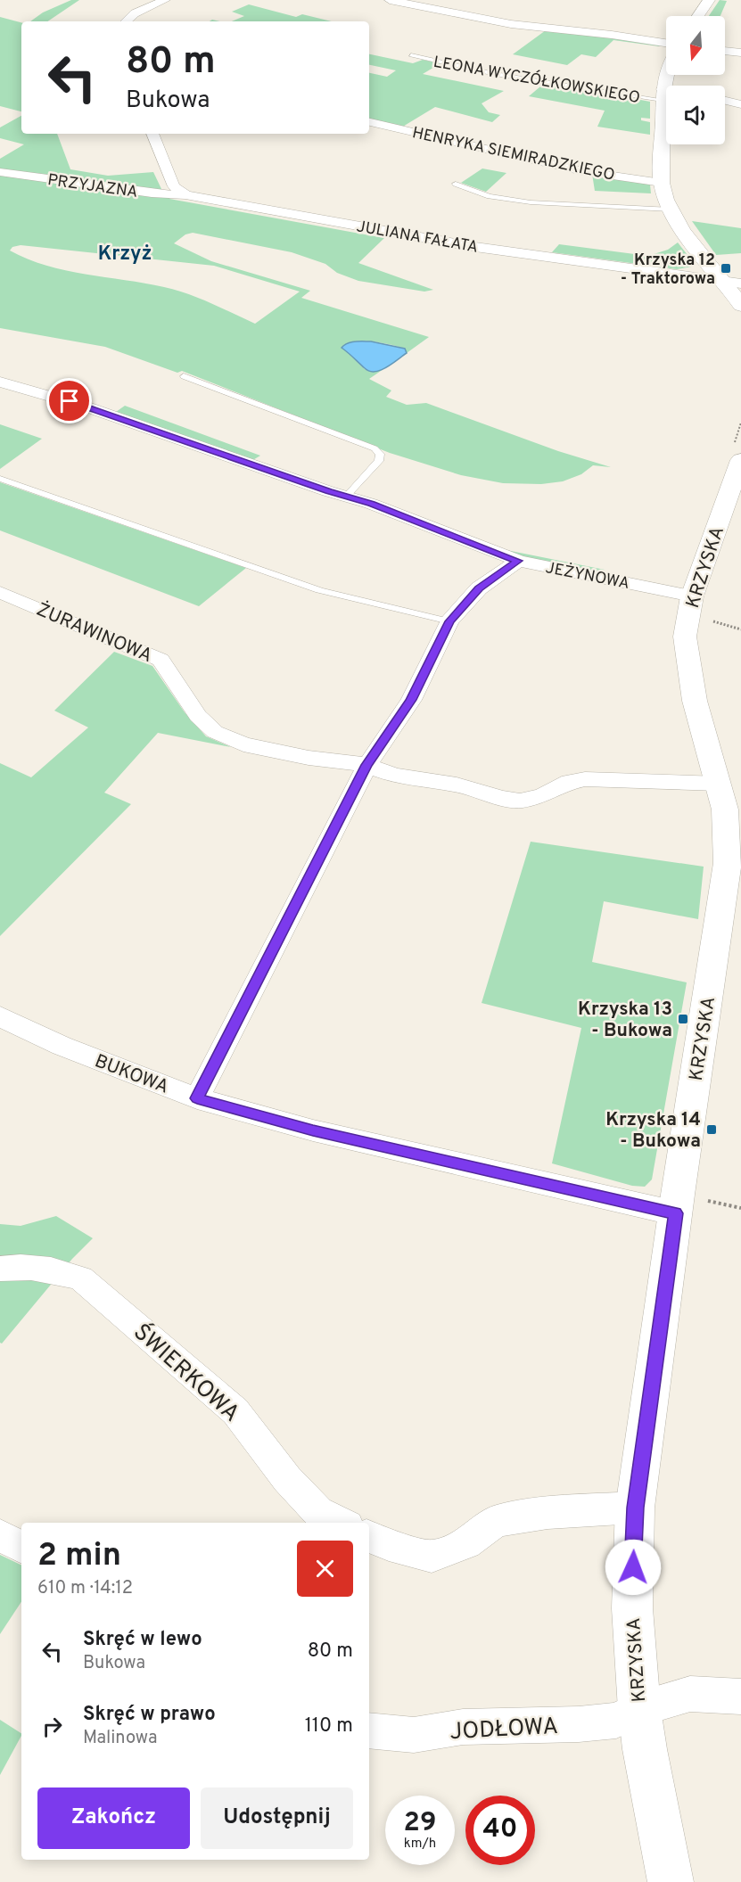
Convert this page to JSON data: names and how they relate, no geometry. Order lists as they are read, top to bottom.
{
  "streets": {
    "street": [
      "HENRYKA SIEMIRADZKIEGO",
      "PRZYJAZNA",
      "JULIANA FAŁATA",
      "KRZYSKA",
      "JEŻYNOWA",
      "ŻURAWINOWA",
      "BUKOWA",
      "ŚWIERKOWA",
      "JODŁOWA"
    ],
    "lane": ["LEONA WYCZÓŁKOWSKIEGO"]
  },
  "crossings": [
    ["PRZYJAZNA", "JULIANA FAŁATA"],
    ["KRZYSKA", "JEŻYNOWA"],
    ["KRZYSKA", "ŻURAWINOWA"],
    ["KRZYSKA", "BUKOWA"],
    ["KRZYSKA", "JODŁOWA"]
  ],
  "districts": ["Krzyż"],
  "places": {
    "transit": ["Krzyska 12 - Traktorowa", "Krzyska 13 - Bukowa", "Krzyska 14 - Bukowa"]
  },
  "north": "bottom",
  "page": {
    "turn": ["80 m", "Bukowa"],
    "heading": ["2 min", "610 m · 14:12"],
    "list": [
      {
        "name": "Skręć w lewo",
        "note": "Bukowa",
        "value": "80 m"
      },
      {
        "name": "Skręć w prawo",
        "note": "Malinowa",
        "value": "110 m"
      }
    ],
    "buttons": ["Zakończ", "Udostępnij"],
    "speed": "29 km/h",
    "limit": "40"
  }
}
